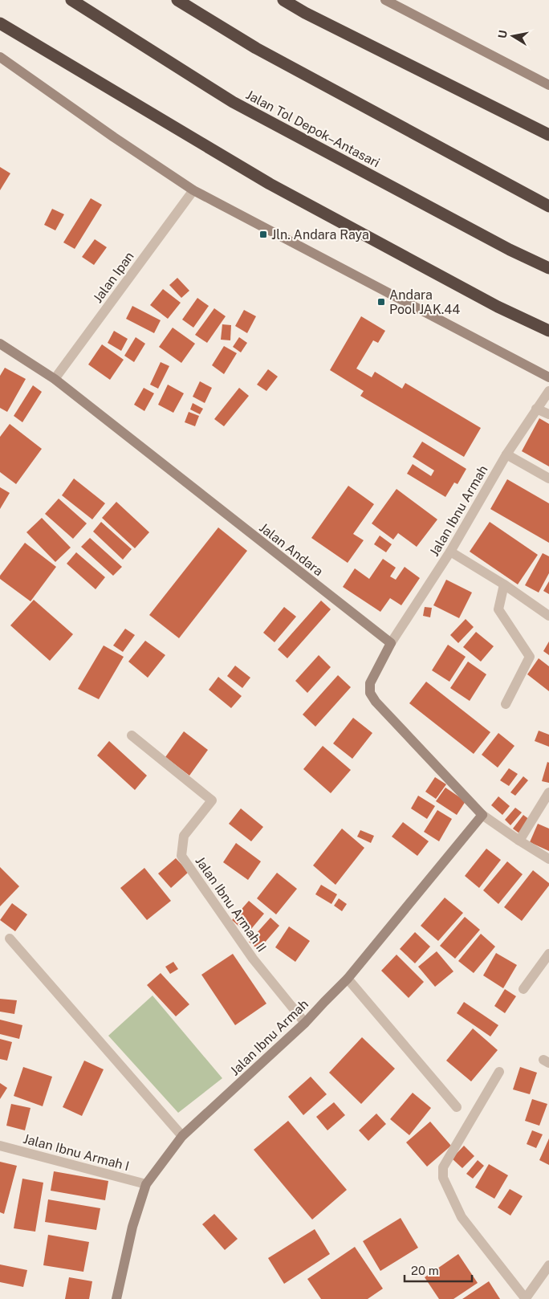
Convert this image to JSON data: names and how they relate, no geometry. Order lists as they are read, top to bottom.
{
  "streets": {
    "highway": ["Jalan Tol Depok–Antasari"],
    "street": [
      "Jalan Ipan",
      "Jalan Ibnu Armah",
      "Jalan Andara",
      "Jalan Ibnu Armah II",
      "Jalan Ibnu Armah I"
    ]
  },
  "crossings": [
    ["Jalan Ipan", "Jalan Andara"],
    ["Jalan Ibnu Armah", "Jalan Andara"],
    ["Jalan Ibnu Armah", "Jalan Ibnu Armah II"],
    ["Jalan Ibnu Armah", "Jalan Ibnu Armah I"]
  ],
  "places": {
    "transit": ["Jln. Andara Raya", "Andara Pool JAK.44"]
  },
  "scale_bar": "20 m",
  "north": "left"
}
